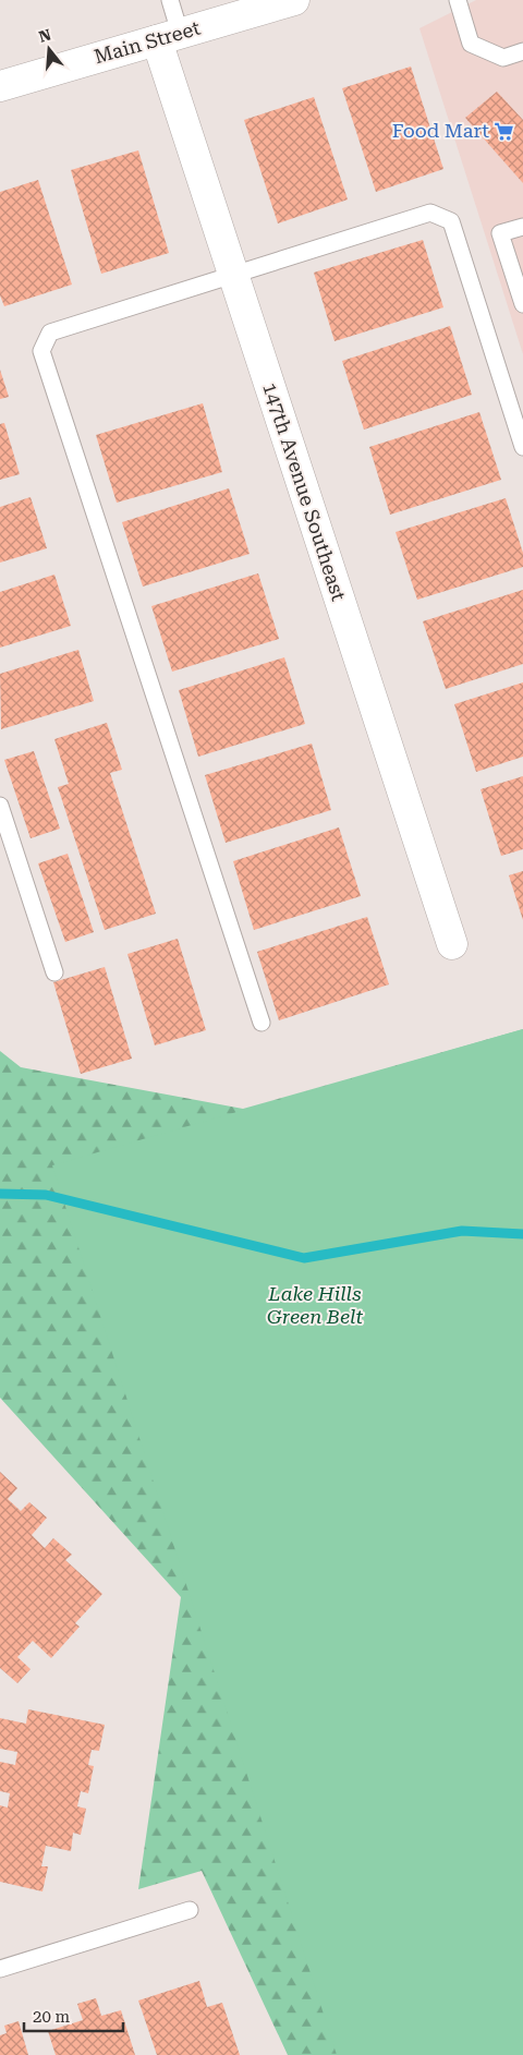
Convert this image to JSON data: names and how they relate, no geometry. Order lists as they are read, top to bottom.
{
  "streets": {
    "street": ["Main Street", "147th Avenue Southeast"]
  },
  "crossings": [
    ["Main Street", "147th Avenue Southeast"]
  ],
  "parks": ["Lake Hills Green Belt"],
  "places": {
    "supermarket": ["Food Mart"]
  },
  "scale_bar": "20 m",
  "north": "top"
}
